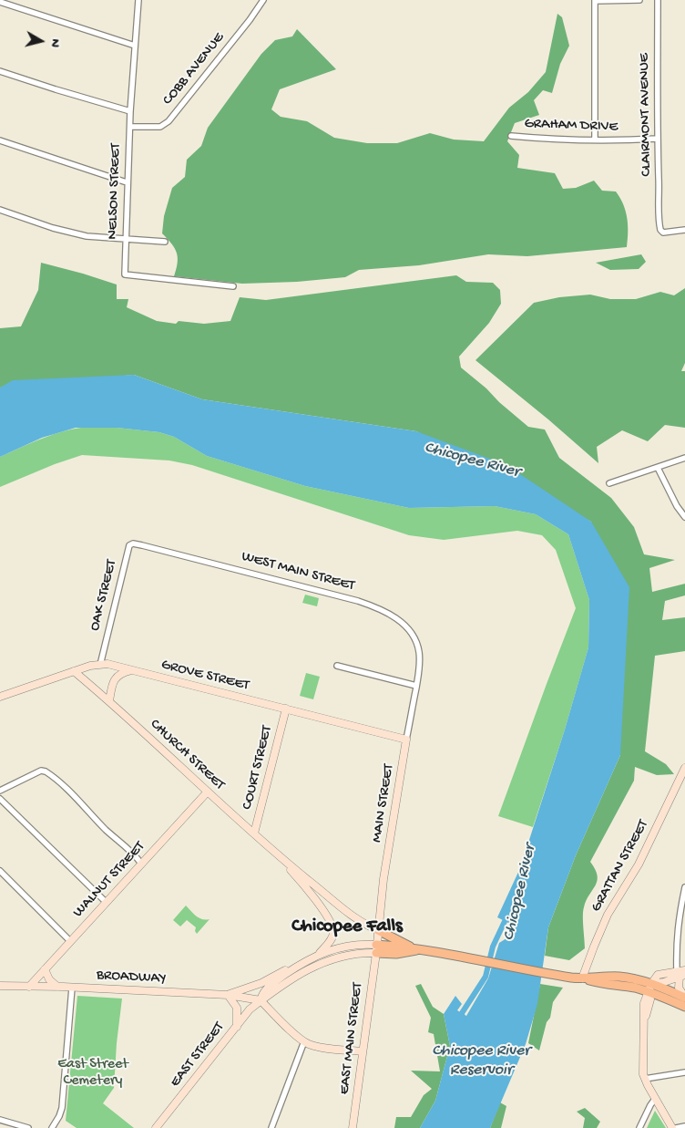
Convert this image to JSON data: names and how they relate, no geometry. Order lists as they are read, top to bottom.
{
  "streets": {
    "main road": [
      "GROVE STREET",
      "CHURCH STREET",
      "COURT STREET",
      "MAIN STREET",
      "GRATTAN STREET",
      "WALNUT STREET",
      "BROADWAY",
      "EAST MAIN STREET",
      "EAST STREET"
    ],
    "street": [
      "COBB AVENUE",
      "CLAIRMONT AVENUE",
      "GRAHAM DRIVE",
      "NELSON STREET",
      "WEST MAIN STREET",
      "OAK STREET"
    ]
  },
  "crossings": [
    ["COBB AVENUE", "NELSON STREET"],
    ["CLAIRMONT AVENUE", "GRAHAM DRIVE"],
    ["WEST MAIN STREET", "OAK STREET"],
    ["WEST MAIN STREET", "MAIN STREET"],
    ["OAK STREET", "GROVE STREET"],
    ["GROVE STREET", "CHURCH STREET"],
    ["GROVE STREET", "COURT STREET"],
    ["GROVE STREET", "MAIN STREET"],
    ["CHURCH STREET", "COURT STREET"],
    ["CHURCH STREET", "MAIN STREET"],
    ["CHURCH STREET", "WALNUT STREET"],
    ["MAIN STREET", "EAST MAIN STREET"],
    ["WALNUT STREET", "BROADWAY"],
    ["BROADWAY", "EAST STREET"]
  ],
  "districts": ["Chicopee Falls"],
  "water": ["Chicopee River", "Chicopee River Reservoir"],
  "parks": ["East Street Cemetery"],
  "north": "right"
}
